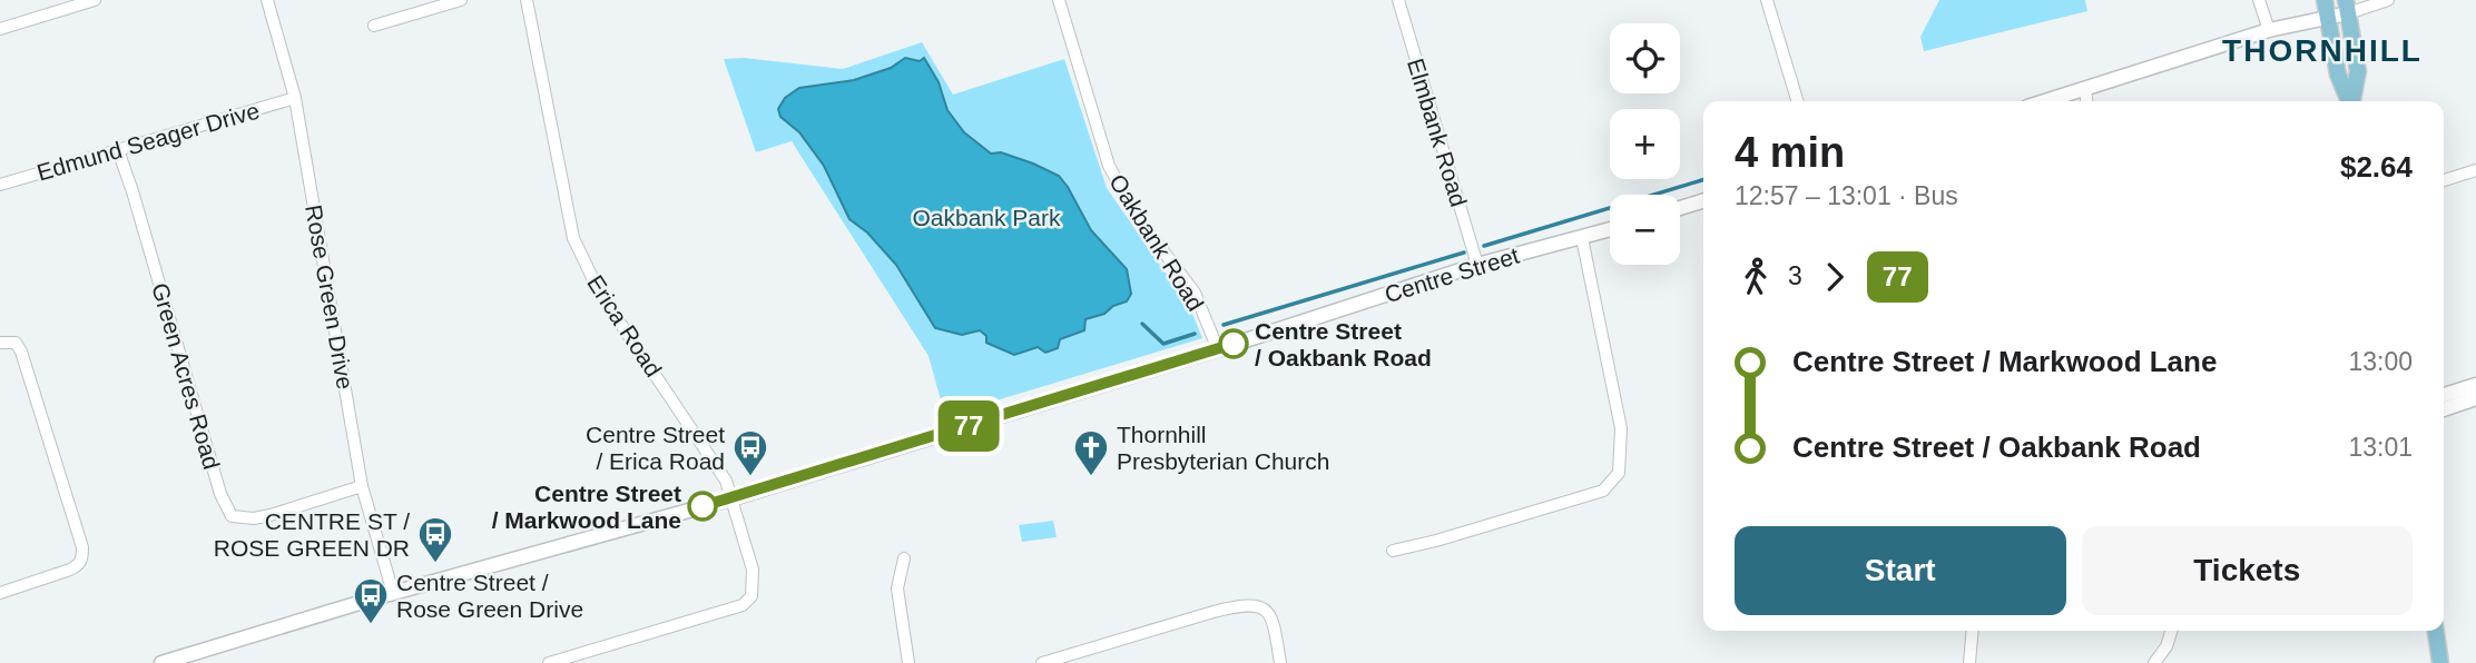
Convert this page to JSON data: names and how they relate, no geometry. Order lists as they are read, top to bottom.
{
  "streets": {
    "main road": ["Centre Street"],
    "street": [
      "Elmbank Road",
      "Edmund Seager Drive",
      "Oakbank Road",
      "Rose Green Drive",
      "Erica Road",
      "Green Acres Road"
    ]
  },
  "crossings": [
    ["Elmbank Road", "Centre Street"],
    ["Edmund Seager Drive", "Rose Green Drive"],
    ["Edmund Seager Drive", "Green Acres Road"],
    ["Oakbank Road", "Centre Street"],
    ["Centre Street", "Rose Green Drive"],
    ["Centre Street", "Erica Road"],
    ["Rose Green Drive", "Green Acres Road"]
  ],
  "districts": ["THORNHILL"],
  "parks": ["Oakbank Park"],
  "places": {
    "other": ["Centre Street / Oakbank Road", "Centre Street / Markwood Lane"],
    "bus stop": ["Centre Street / Erica Road", "CENTRE ST / ROSE GREEN DR", "Centre Street / Rose Green Drive"],
    "church": ["Thornhill Presbyterian Church"]
  },
  "lines": ["bus line 77"],
  "page": {
    "on_map": "77",
    "map_buttons": ["+", "−"],
    "heading": ["4 min", "12:57 – 13:01 · Bus", "$2.64"],
    "legs": ["3", "77"],
    "list": [
      {
        "name": "Centre Street / Markwood Lane",
        "value": "13:00"
      },
      {
        "name": "Centre Street / Oakbank Road",
        "value": "13:01"
      }
    ],
    "buttons": ["Start", "Tickets"]
  }
}
